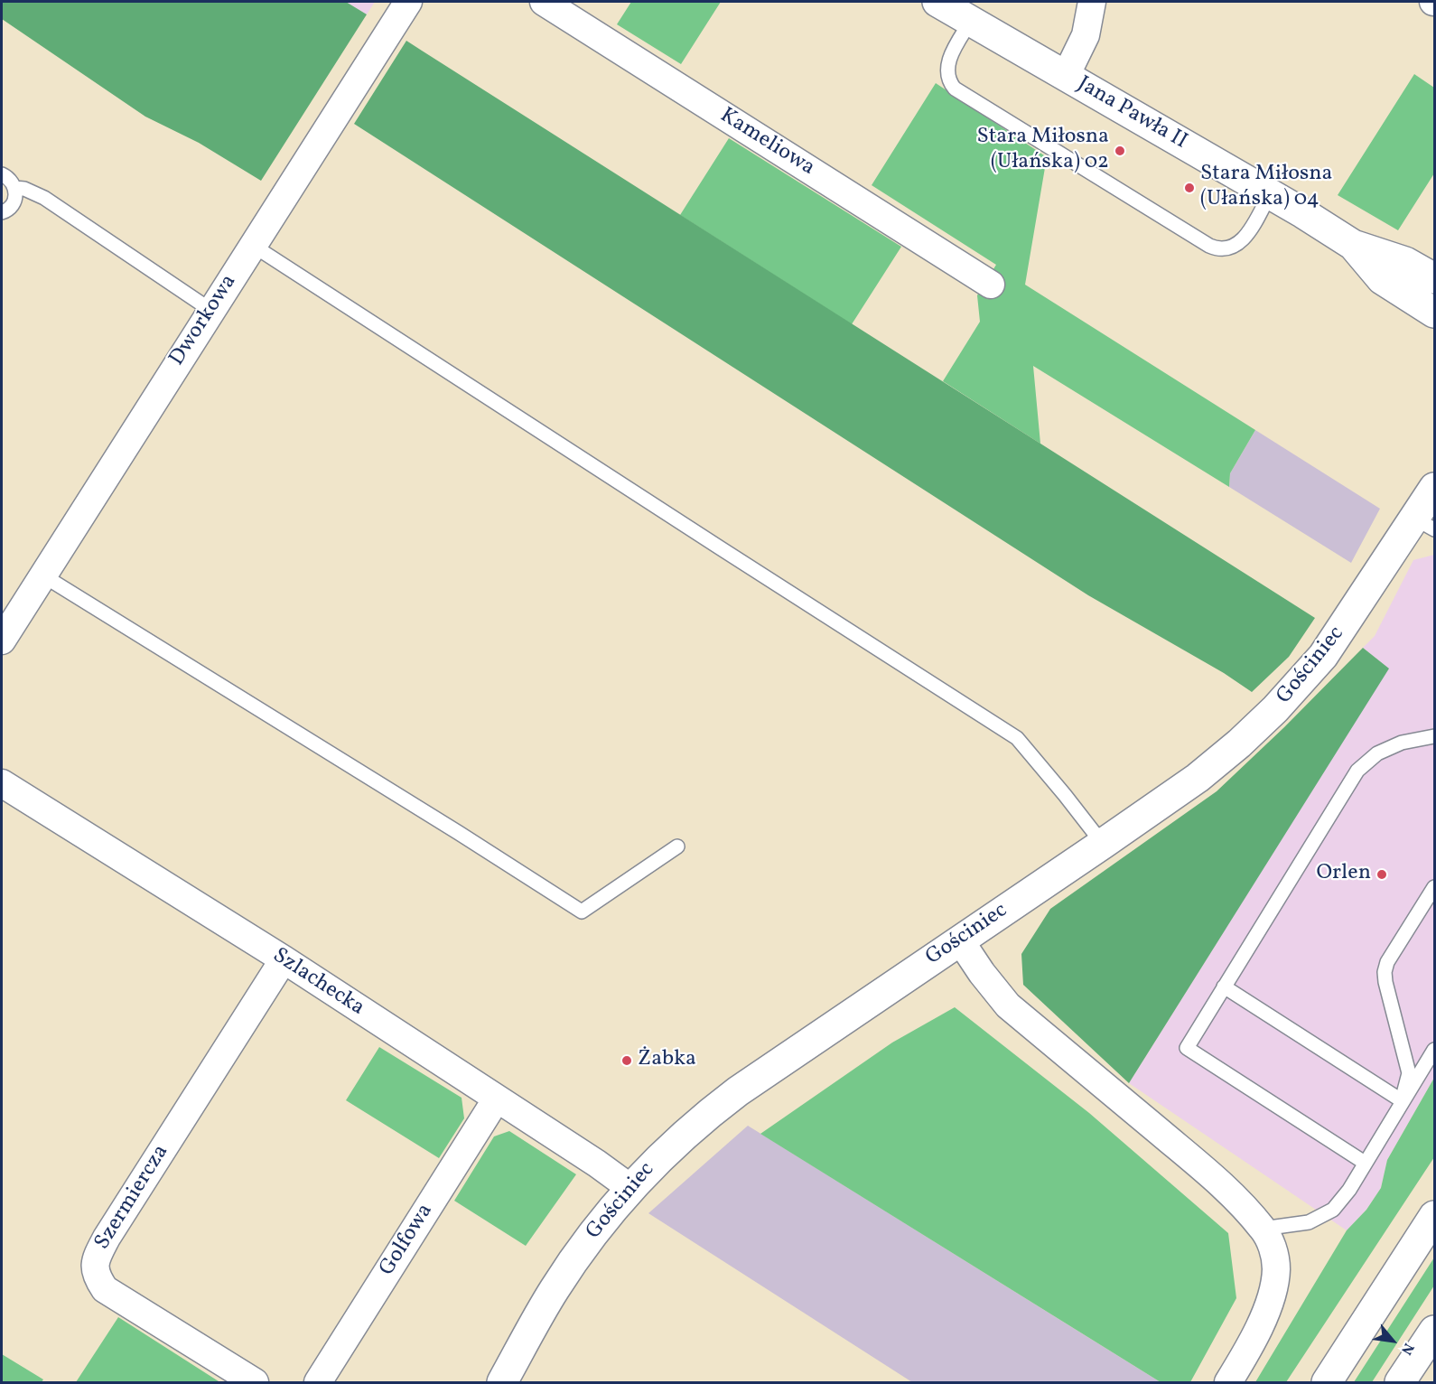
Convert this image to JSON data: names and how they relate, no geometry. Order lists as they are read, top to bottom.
{
  "streets": {
    "street": [
      "Jana Pawła II",
      "Kameliowa",
      "Dworkowa",
      "Gościniec",
      "Szlachecka",
      "Szermiercza",
      "Golfowa"
    ]
  },
  "crossings": [
    ["Gościniec", "Szlachecka"],
    ["Szlachecka", "Szermiercza"],
    ["Szlachecka", "Golfowa"]
  ],
  "places": [
    "Stara Miłosna (Ułańska) 02",
    "Stara Miłosna (Ułańska) 04",
    "Orlen",
    "Żabka"
  ],
  "north": "bottom right"
}
